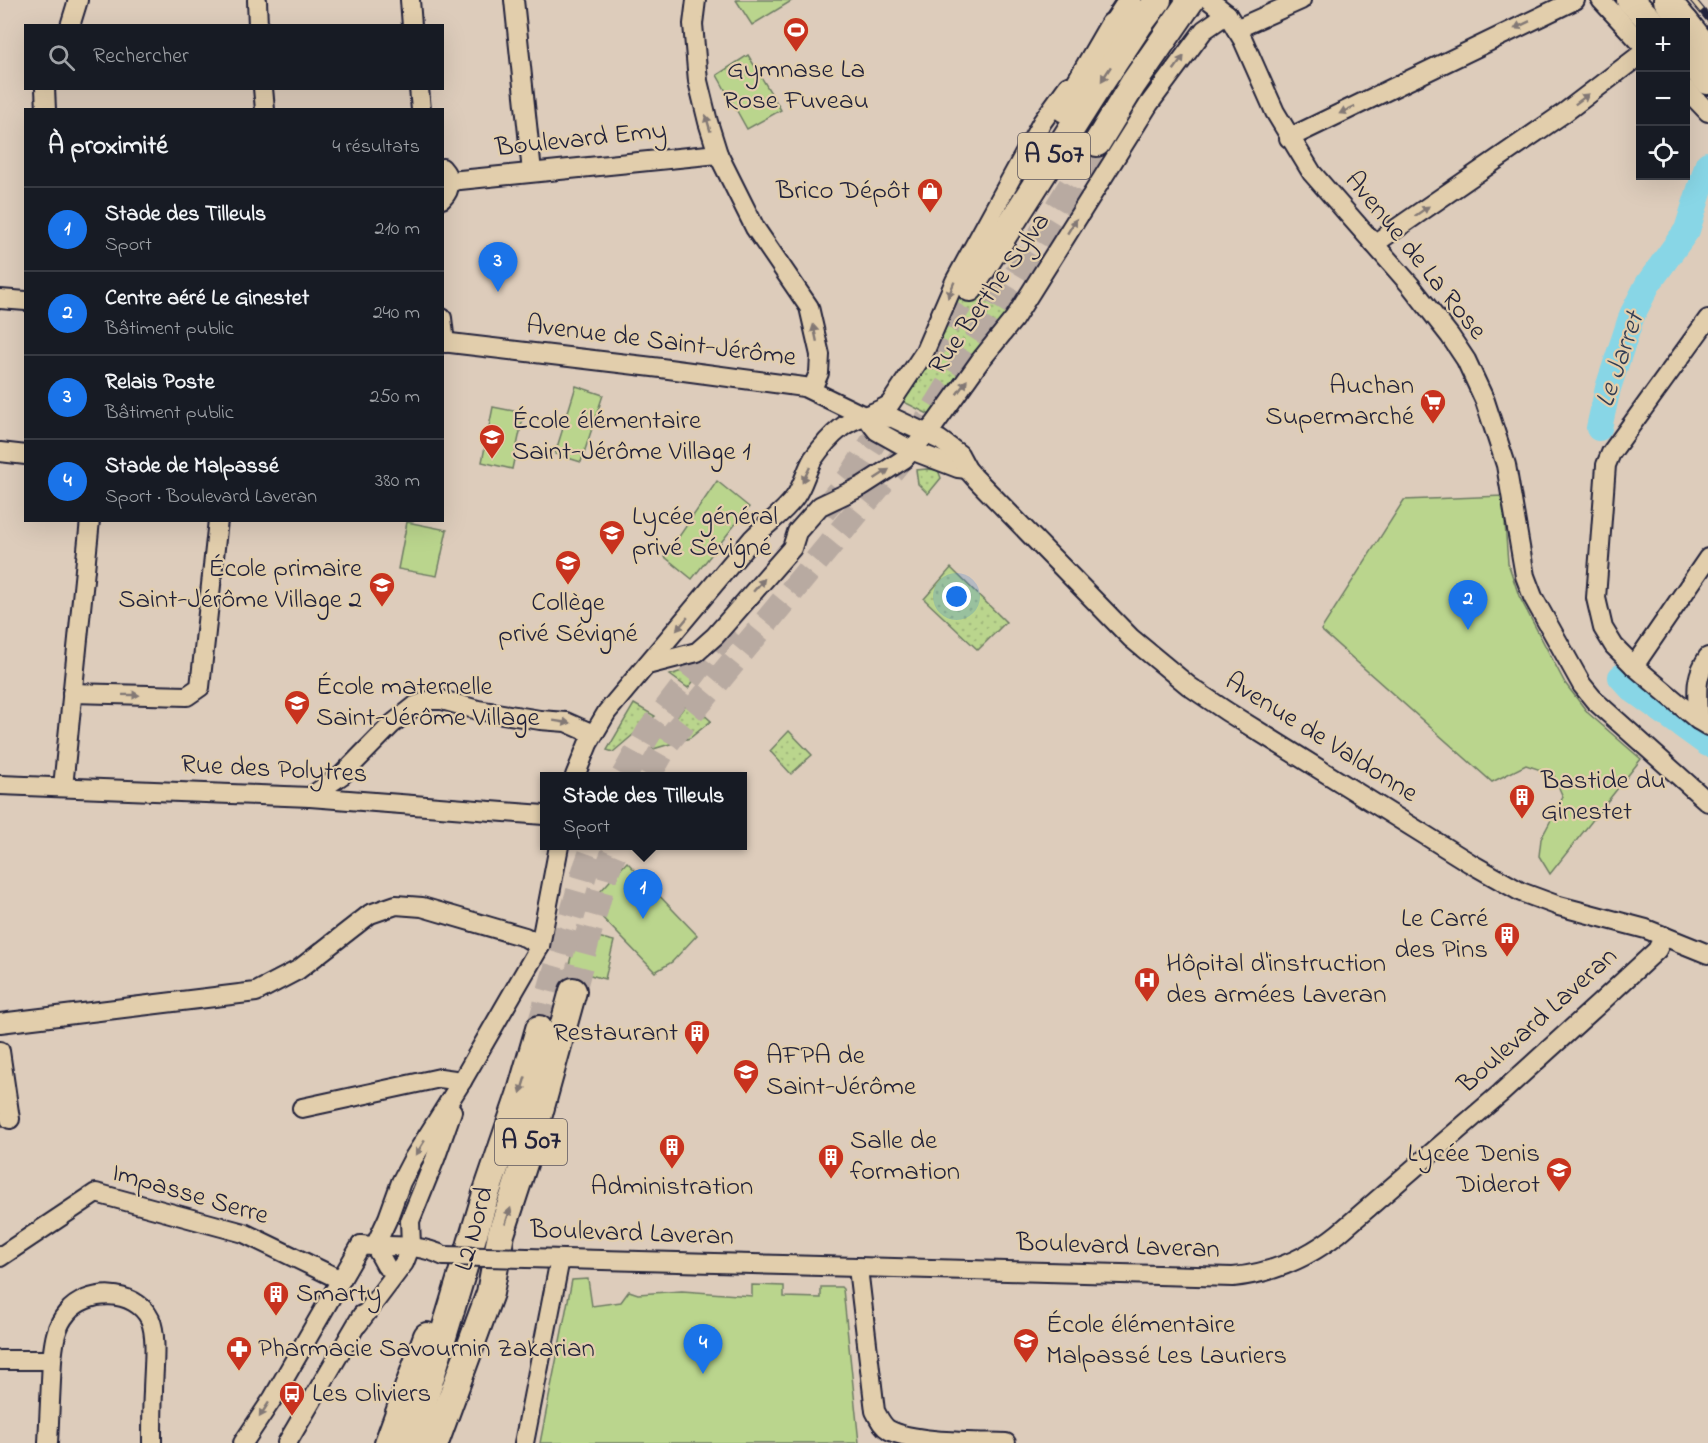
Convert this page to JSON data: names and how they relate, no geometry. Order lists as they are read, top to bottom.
{
  "streets": {
    "highway": ["A 507", "L2 Nord"],
    "main road": ["Rue Berthe Sylva"],
    "street": [
      "Boulevard Emy",
      "Avenue de La Rose",
      "Avenue de Saint-Jérôme",
      "Avenue de Valdonne",
      "Rue des Polytres",
      "Boulevard Laveran",
      "Impasse Serre"
    ]
  },
  "crossings": [
    ["A 507", "Rue Berthe Sylva"],
    ["Avenue de La Rose", "Rue Berthe Sylva"],
    ["Rue Berthe Sylva", "Avenue de Saint-Jérôme"],
    ["Rue Berthe Sylva", "Avenue de Valdonne"],
    ["Avenue de Saint-Jérôme", "Avenue de Valdonne"],
    ["Avenue de Valdonne", "Boulevard Laveran"]
  ],
  "water": ["Le Jarret"],
  "places": {
    "sports": ["Gymnase La Rose Fuveau"],
    "shop": ["Brico Dépôt"],
    "supermarket": ["Auchan Supermarché"],
    "school or university": [
      "École élémentaire Saint-Jérôme Village 1",
      "Lycée général privé Sévigné",
      "Collège privé Sévigné",
      "École primaire Saint-Jérôme Village 2",
      "École maternelle Saint-Jérôme Village",
      "AFPA de Saint-Jérôme",
      "Lycée Denis Diderot",
      "École élémentaire Malpassé Les Lauriers"
    ],
    "building": [
      "Bastide du Ginestet",
      "Le Carré des Pins",
      "Restaurant",
      "Administration",
      "Salle de formation",
      "Smarty"
    ],
    "hospital": ["Hôpital d'instruction des armées Laveran"],
    "pharmacy": ["Pharmacie Savournin Zakarian"],
    "bus stop": ["Les Oliviers"]
  },
  "page": {
    "map_buttons": ["+", "−"],
    "search": "Rechercher",
    "heading": ["À proximité", "4 résultats"],
    "list": [
      {
        "mark": "1",
        "name": "Stade des Tilleuls",
        "note": "Sport",
        "value": "210 m"
      },
      {
        "mark": "2",
        "name": "Centre aéré Le Ginestet",
        "note": "Bâtiment public",
        "value": "240 m"
      },
      {
        "mark": "3",
        "name": "Relais Poste",
        "note": "Bâtiment public",
        "value": "250 m"
      },
      {
        "mark": "4",
        "name": "Stade de Malpassé",
        "note": "Sport · Boulevard Laveran",
        "value": "380 m"
      }
    ],
    "pins": [
      "3",
      "2",
      "1",
      "4"
    ],
    "popup": ["Stade des Tilleuls", "Sport"]
  }
}
